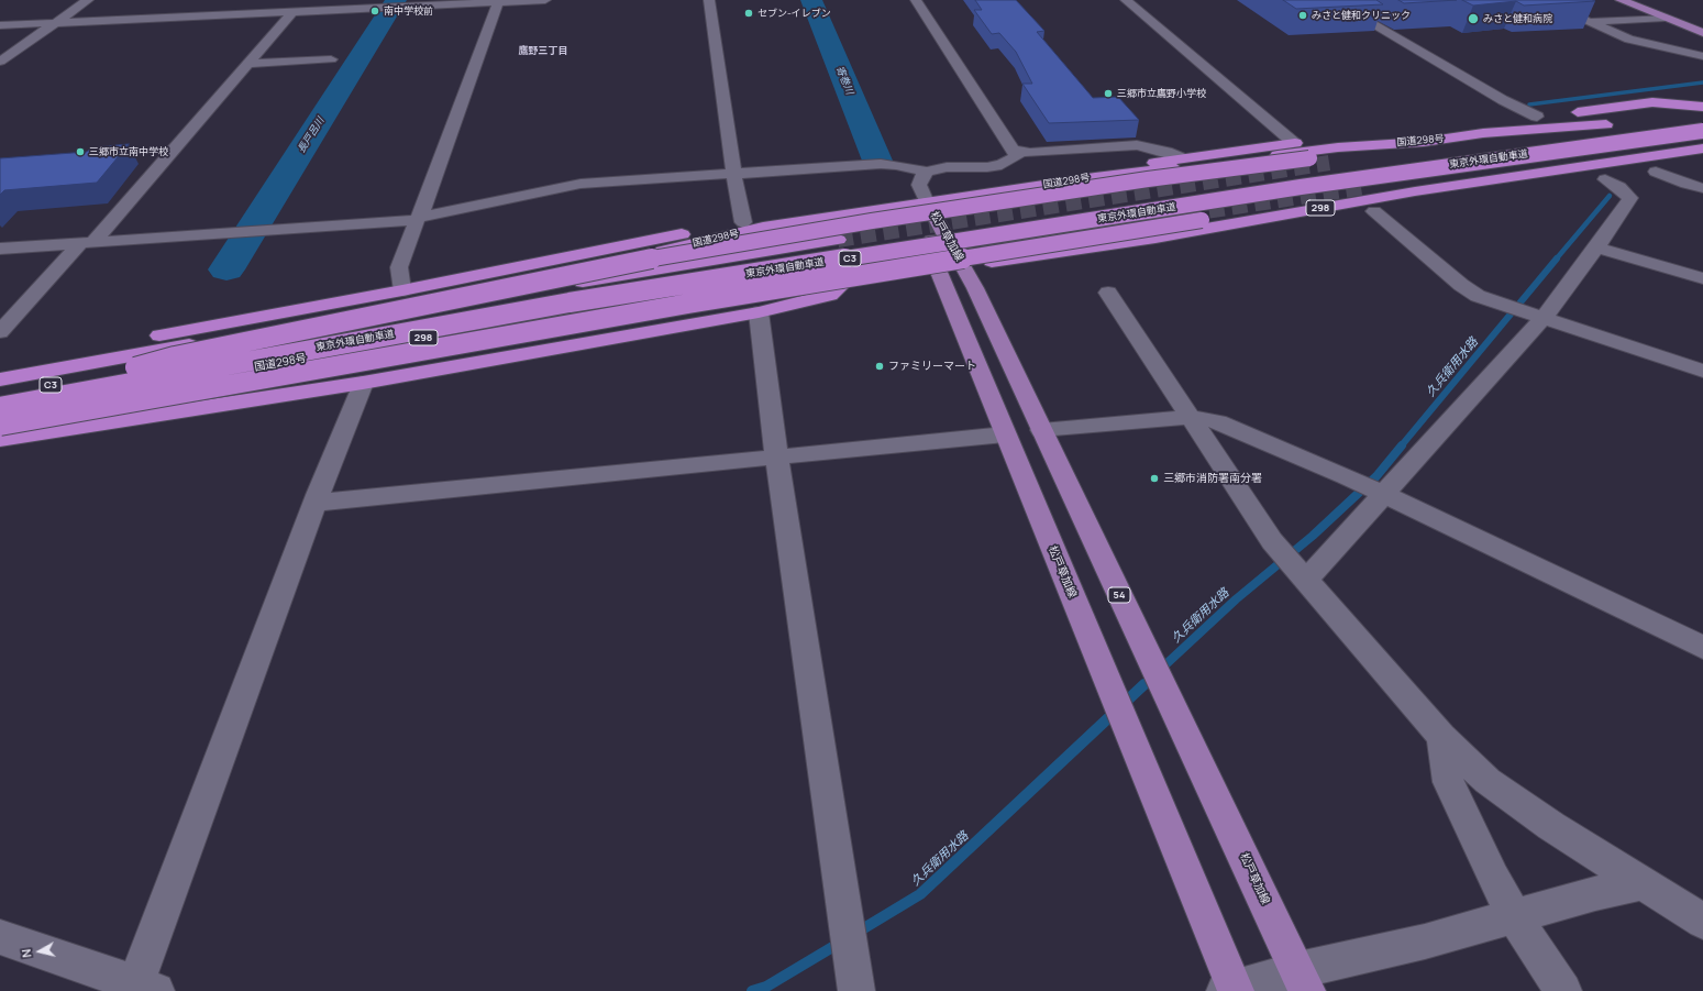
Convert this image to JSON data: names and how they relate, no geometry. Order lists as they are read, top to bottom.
{
  "streets": {
    "highway": [
      "国道298号",
      "東京外環自動車道",
      "298",
      "C3"
    ],
    "main road": ["松戸草加線", "54"]
  },
  "crossings": [
    ["国道298号", "298"],
    ["国道298号", "松戸草加線"],
    ["298", "松戸草加線"]
  ],
  "districts": ["鷹野三丁目"],
  "water": ["寄巻川", "長戸呂川", "久兵衛用水路"],
  "places": [
    "南中学校前",
    "セブン-イレブン",
    "みさと健和クリニック",
    "みさと健和病院",
    "三郷市立鷹野小学校",
    "三郷市立南中学校",
    "ファミリーマート",
    "三郷市消防署南分署"
  ],
  "north": "left"
}
